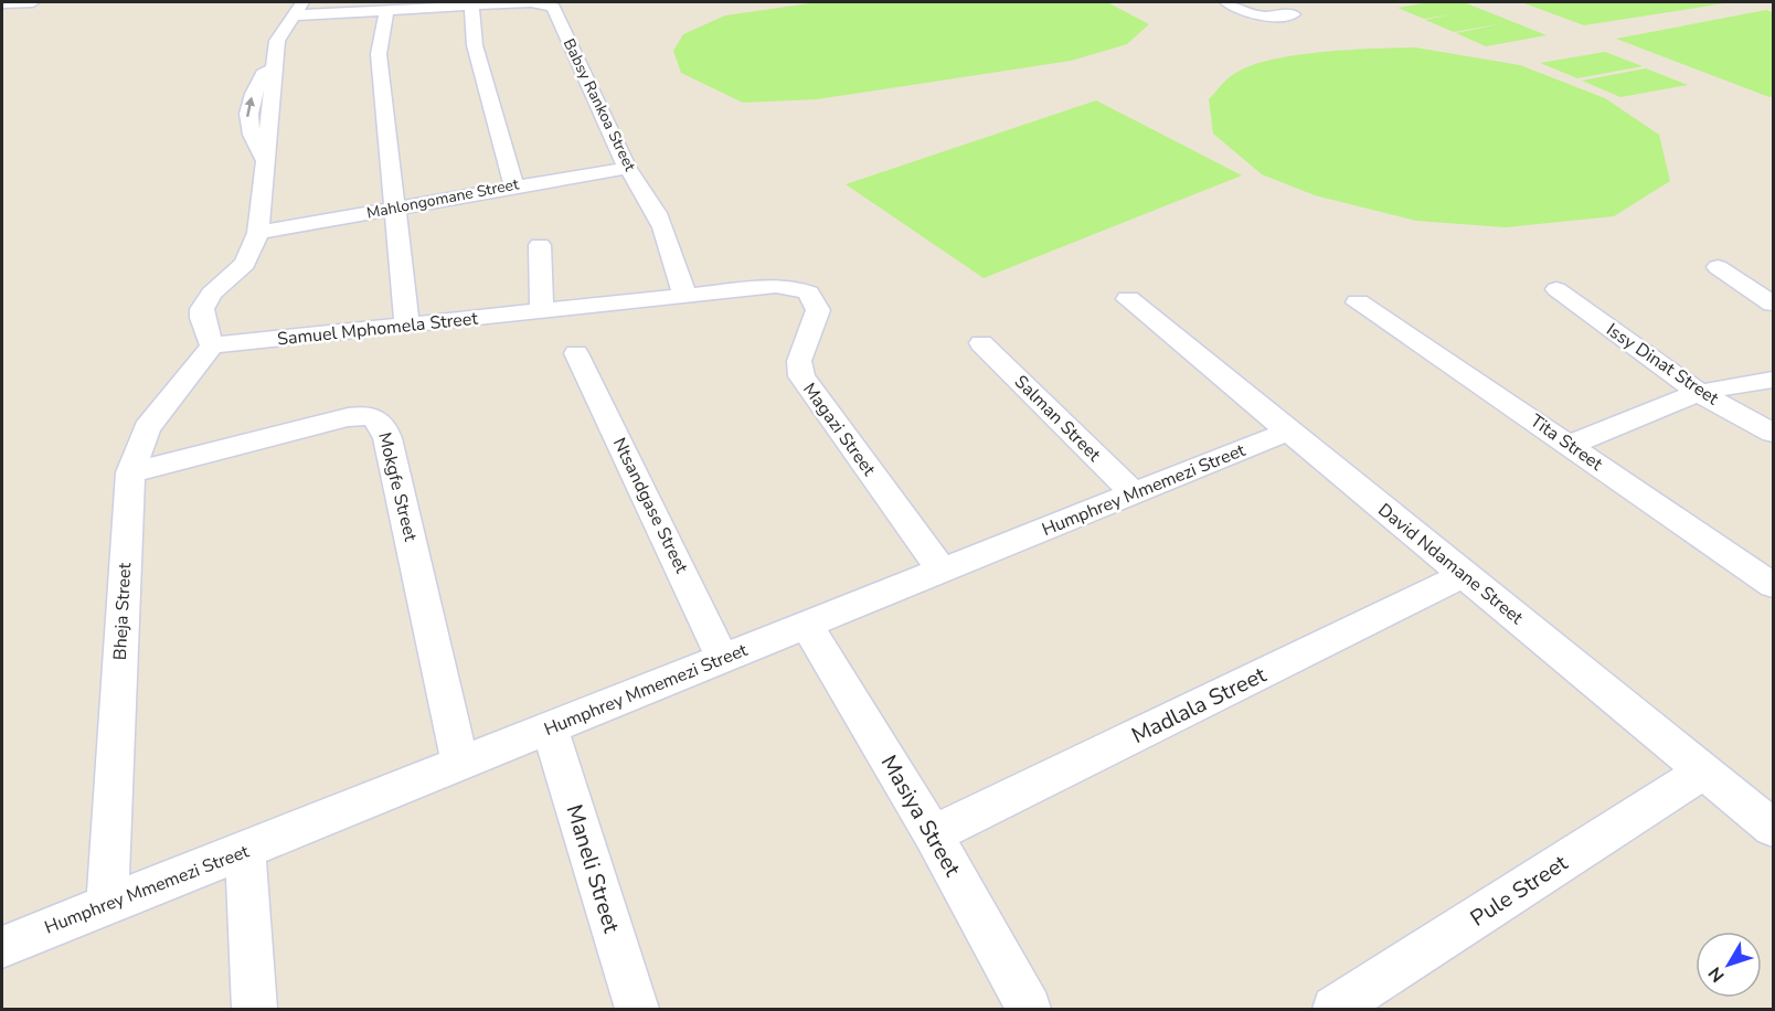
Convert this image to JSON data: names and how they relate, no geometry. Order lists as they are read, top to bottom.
{
  "streets": {
    "street": [
      "Babsy Rankoa Street",
      "Mahlongomane Street",
      "Samuel Mphomela Street",
      "Issy Dinat Street",
      "Salman Street",
      "Magazi Street",
      "Tita Street",
      "Mokgfe Street",
      "Humphrey Mmemezi Street",
      "Ntsandgase Street",
      "David Ndamane Street",
      "Bheja Street",
      "Madlala Street",
      "Masiya Street",
      "Maneli Street",
      "Pule Street"
    ]
  },
  "crossings": [
    ["Babsy Rankoa Street", "Mahlongomane Street"],
    ["Babsy Rankoa Street", "Samuel Mphomela Street"],
    ["Samuel Mphomela Street", "Magazi Street"],
    ["Samuel Mphomela Street", "Bheja Street"],
    ["Salman Street", "Humphrey Mmemezi Street"],
    ["Magazi Street", "Humphrey Mmemezi Street"],
    ["Mokgfe Street", "Humphrey Mmemezi Street"],
    ["Mokgfe Street", "Bheja Street"],
    ["Humphrey Mmemezi Street", "Ntsandgase Street"],
    ["Humphrey Mmemezi Street", "David Ndamane Street"],
    ["Humphrey Mmemezi Street", "Bheja Street"],
    ["Humphrey Mmemezi Street", "Masiya Street"],
    ["Humphrey Mmemezi Street", "Maneli Street"],
    ["David Ndamane Street", "Madlala Street"],
    ["David Ndamane Street", "Pule Street"],
    ["Madlala Street", "Masiya Street"]
  ],
  "north": "bottom left"
}
